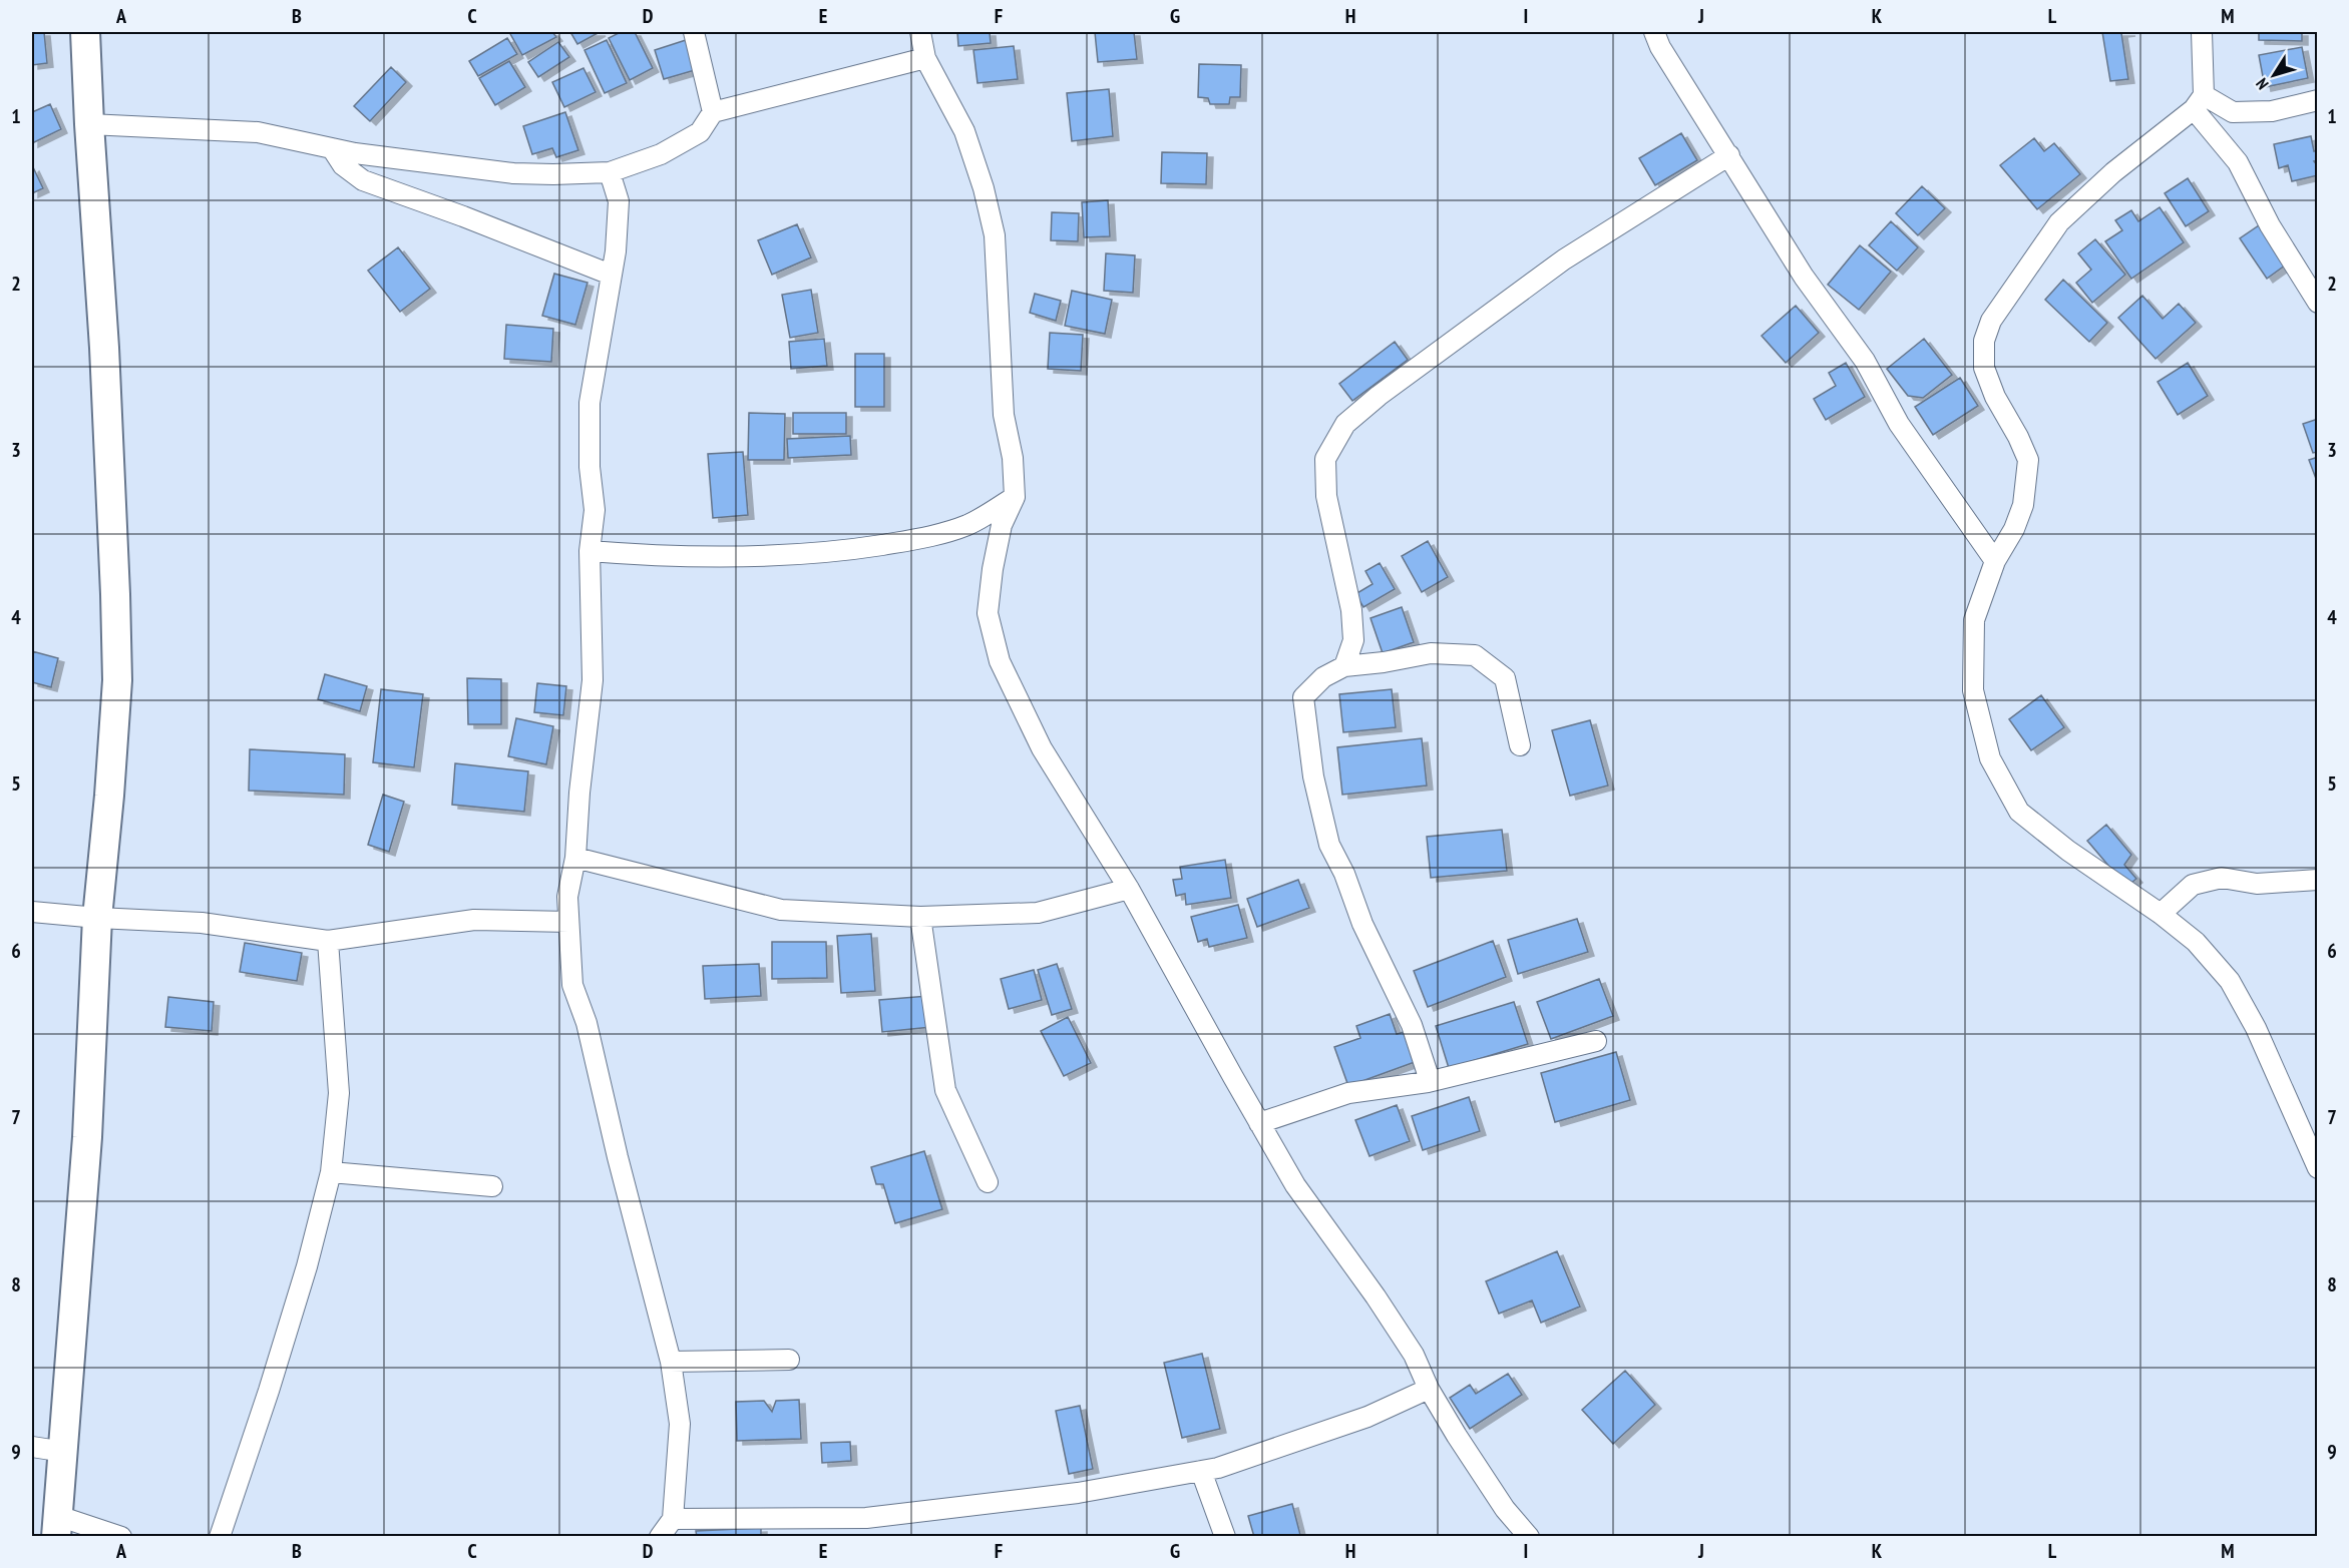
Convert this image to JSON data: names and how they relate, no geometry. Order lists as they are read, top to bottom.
{
  "north": "bottom left",
  "grid": {
    "columns": [
      "A",
      "B",
      "C",
      "D",
      "E",
      "F",
      "G",
      "H",
      "I",
      "J",
      "K",
      "L",
      "M"
    ],
    "rows": [
      "1",
      "2",
      "3",
      "4",
      "5",
      "6",
      "7",
      "8",
      "9"
    ]
  }
}
